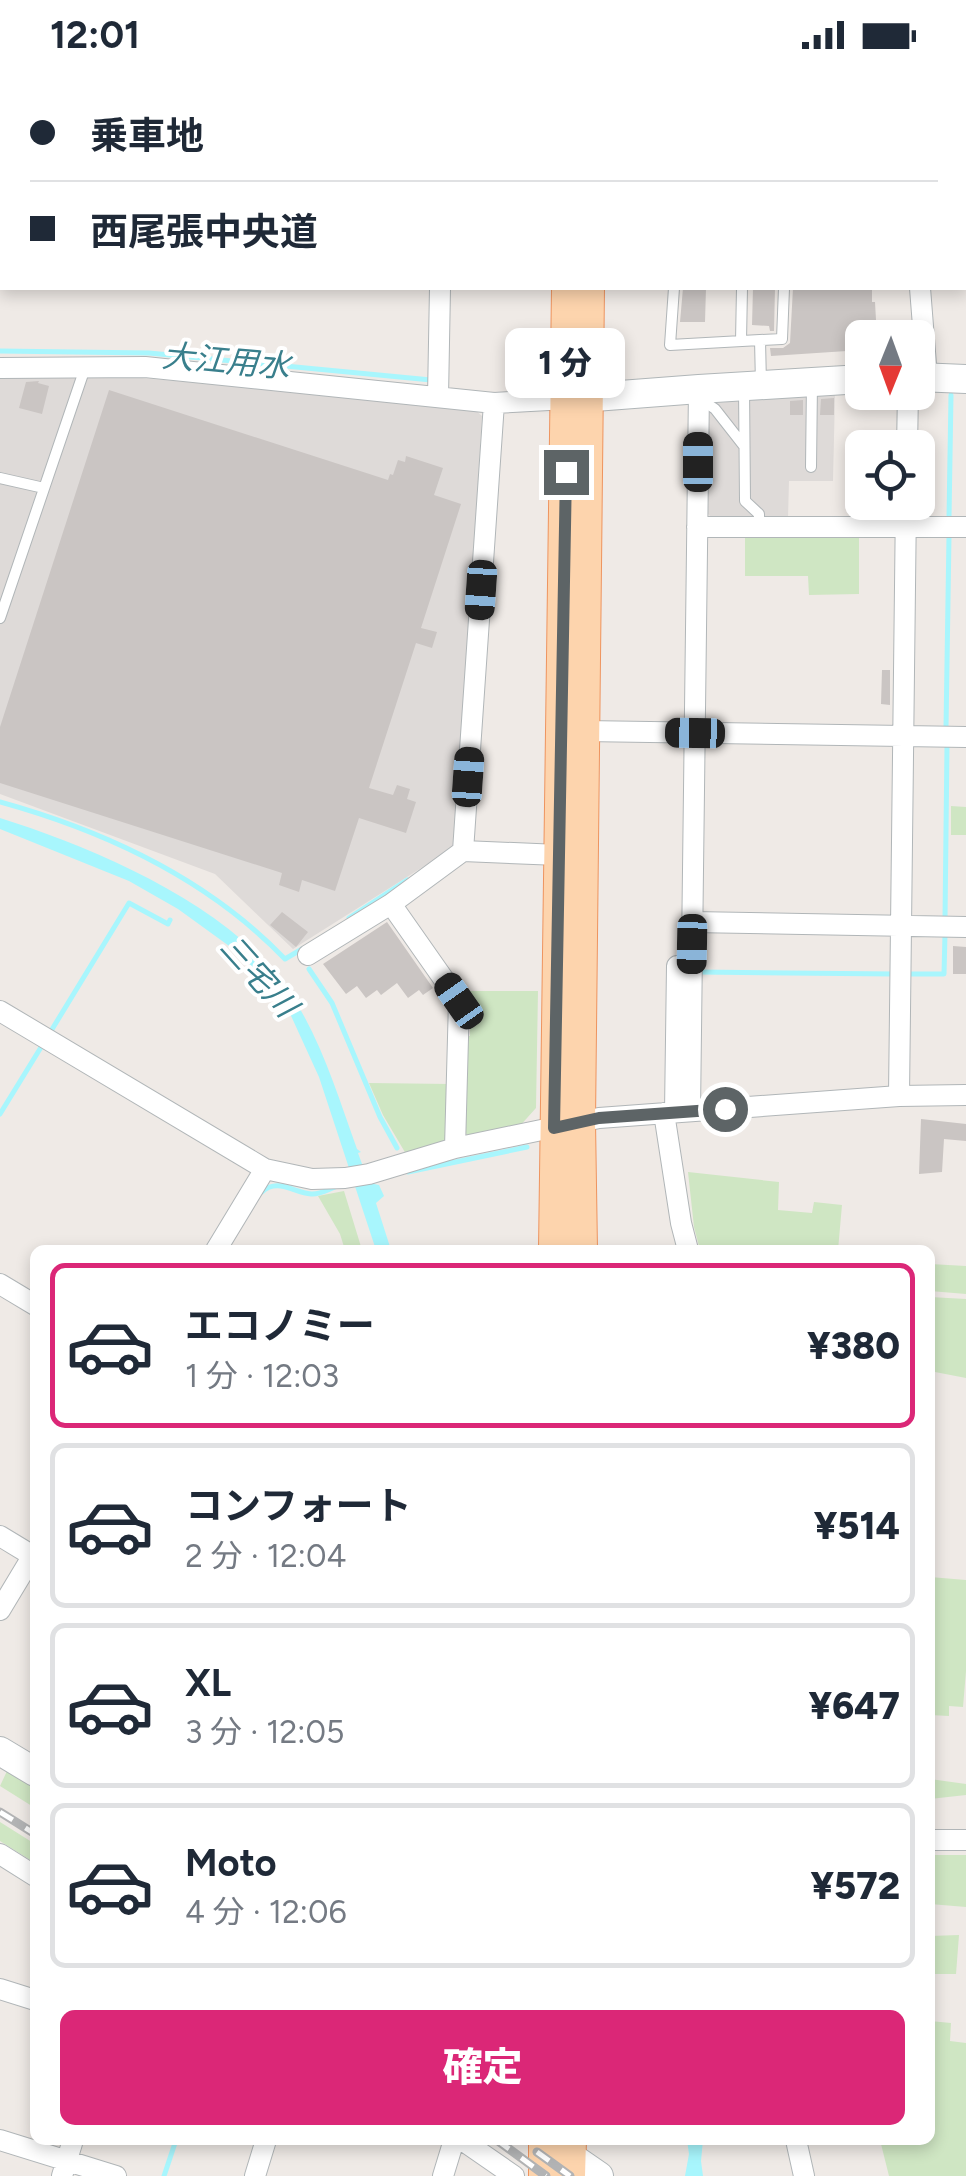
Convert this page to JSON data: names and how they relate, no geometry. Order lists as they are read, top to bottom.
{
  "water": ["大江用水", "三宅川"],
  "north": "bottom",
  "page": {
    "status": "12:01",
    "banner": ["乗車地", "西尾張中央道"],
    "bubble": "1 分",
    "list": [
      {
        "name": "エコノミー",
        "note": "1 分 · 12:03",
        "value": "¥380"
      },
      {
        "name": "コンフォート",
        "note": "2 分 · 12:04",
        "value": "¥514"
      },
      {
        "name": "XL",
        "note": "3 分 · 12:05",
        "value": "¥647"
      },
      {
        "name": "Moto",
        "note": "4 分 · 12:06",
        "value": "¥572"
      }
    ],
    "buttons": "確定"
  }
}
